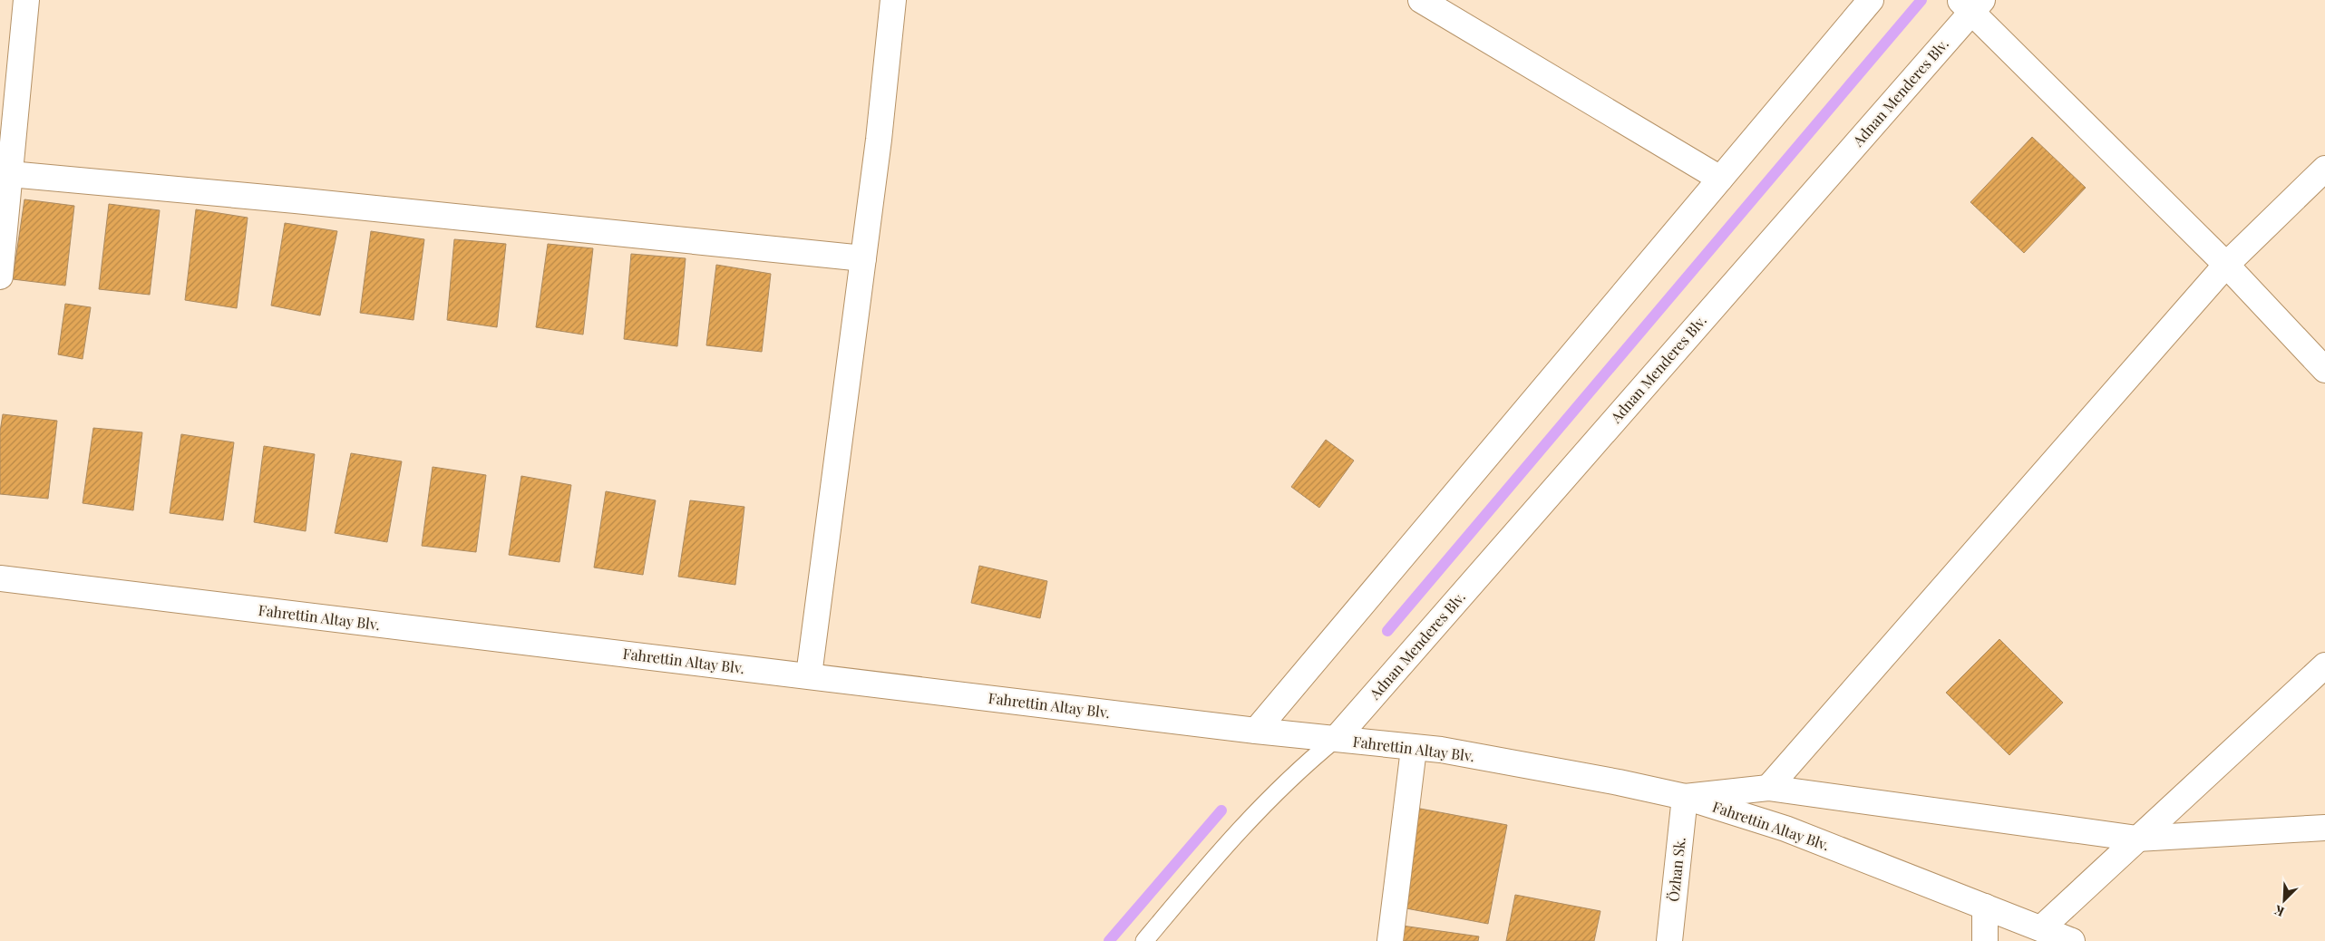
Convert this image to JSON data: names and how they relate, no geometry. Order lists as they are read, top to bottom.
{
  "streets": {
    "street": ["Adnan Menderes Blv.", "Fahrettin Altay Blv.", "Özhan Sk."]
  },
  "crossings": [
    ["Adnan Menderes Blv.", "Fahrettin Altay Blv."],
    ["Fahrettin Altay Blv.", "Özhan Sk."]
  ],
  "north": "bottom left"
}
